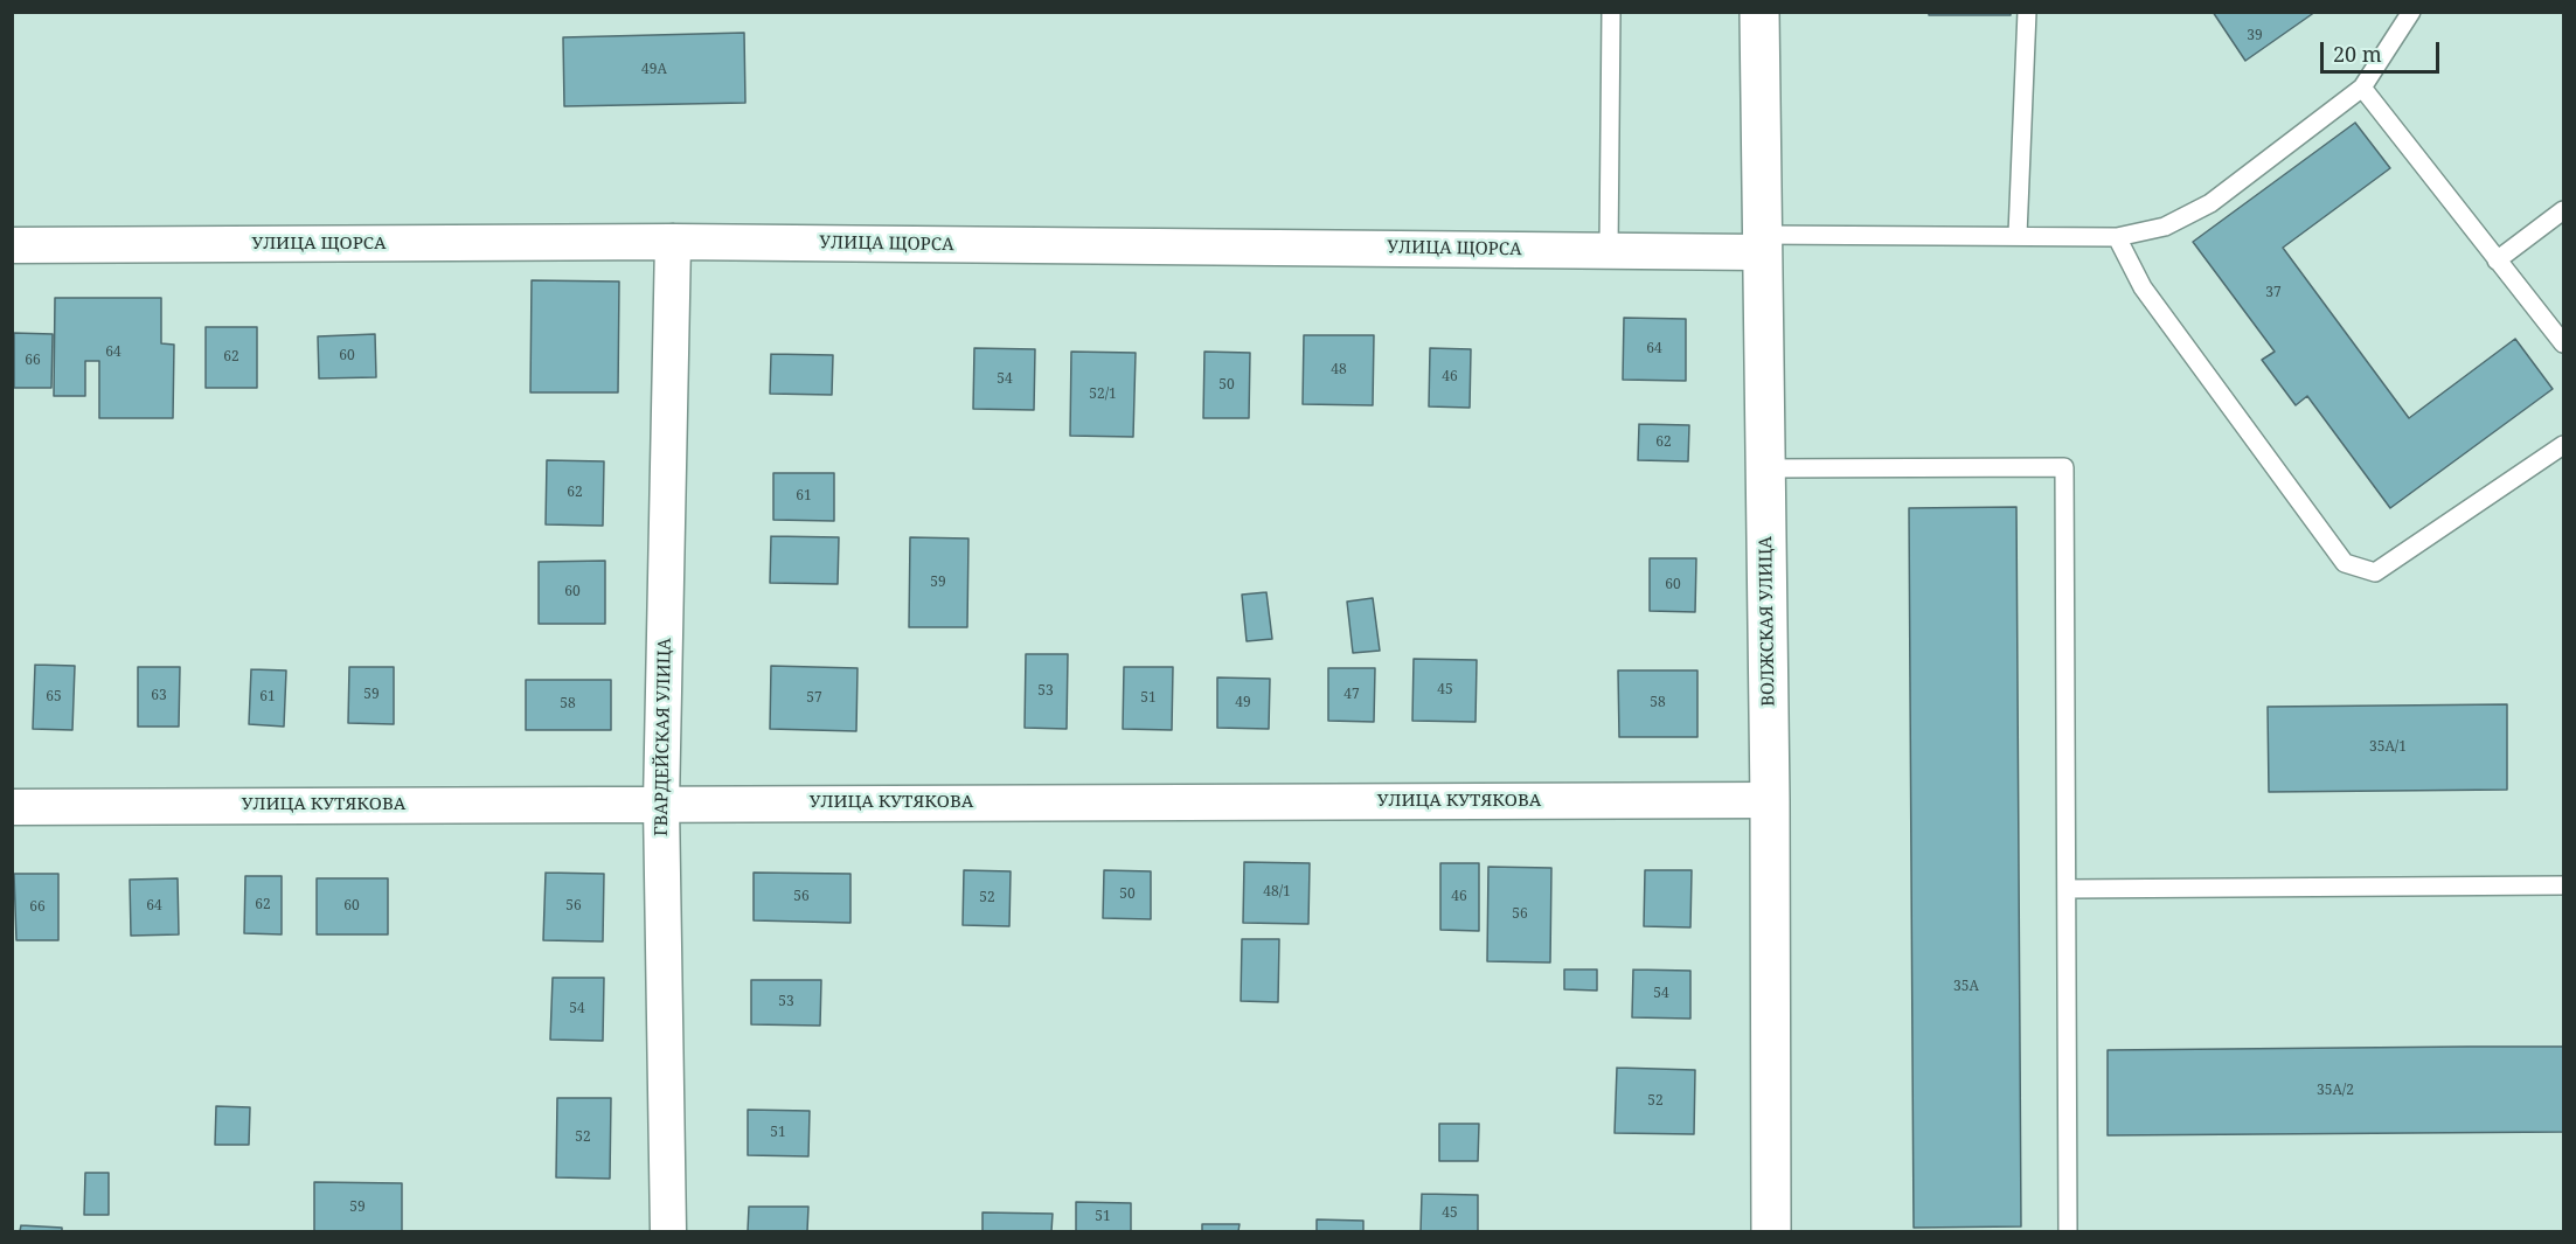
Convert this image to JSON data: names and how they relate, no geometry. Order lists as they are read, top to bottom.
{
  "streets": {
    "street": [
      "УЛИЦА ЩОРСА",
      "ВОЛЖСКАЯ УЛИЦА",
      "ГВАРДЕЙСКАЯ УЛИЦА",
      "УЛИЦА КУТЯКОВА"
    ]
  },
  "crossings": [
    ["УЛИЦА ЩОРСА", "ВОЛЖСКАЯ УЛИЦА"],
    ["УЛИЦА ЩОРСА", "ГВАРДЕЙСКАЯ УЛИЦА"],
    ["ВОЛЖСКАЯ УЛИЦА", "УЛИЦА КУТЯКОВА"],
    ["ГВАРДЕЙСКАЯ УЛИЦА", "УЛИЦА КУТЯКОВА"]
  ],
  "house_numbers": [
    "39",
    "49А",
    "37",
    "64",
    "64",
    "60",
    "62",
    "66",
    "48",
    "46",
    "54",
    "50",
    "52/1",
    "62",
    "62",
    "61",
    "59",
    "60",
    "60",
    "45",
    "53",
    "59",
    "47",
    "63",
    "65",
    "61",
    "57",
    "51",
    "49",
    "58",
    "58",
    "35А/1",
    "48/1",
    "50",
    "56",
    "46",
    "52",
    "62",
    "64",
    "60",
    "56",
    "66",
    "56",
    "35А",
    "54",
    "53",
    "54",
    "35А/2",
    "52",
    "51",
    "52",
    "59",
    "45",
    "51"
  ],
  "scale_bar": "20 m"
}
